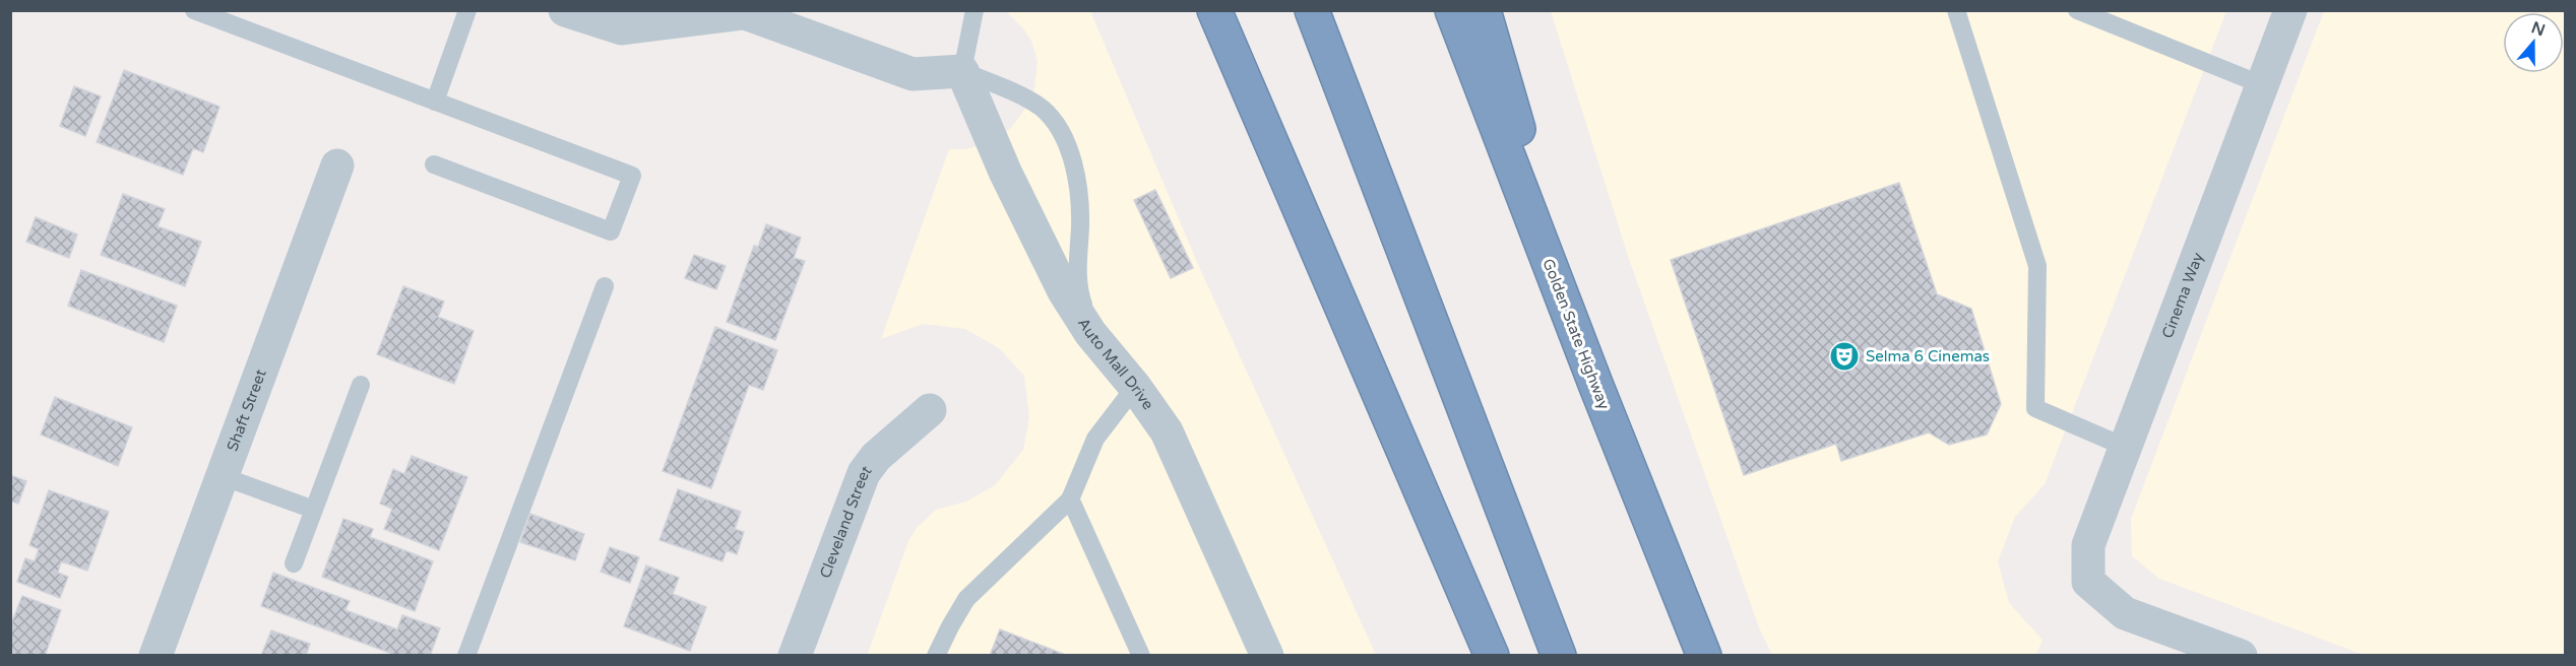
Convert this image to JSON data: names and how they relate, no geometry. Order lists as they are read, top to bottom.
{
  "streets": {
    "highway": ["Golden State Highway"],
    "street": [
      "Cinema Way",
      "Auto Mall Drive",
      "Shaft Street",
      "Cleveland Street"
    ]
  },
  "places": {
    "theatre": ["Selma 6 Cinemas"]
  },
  "north": "top"
}
